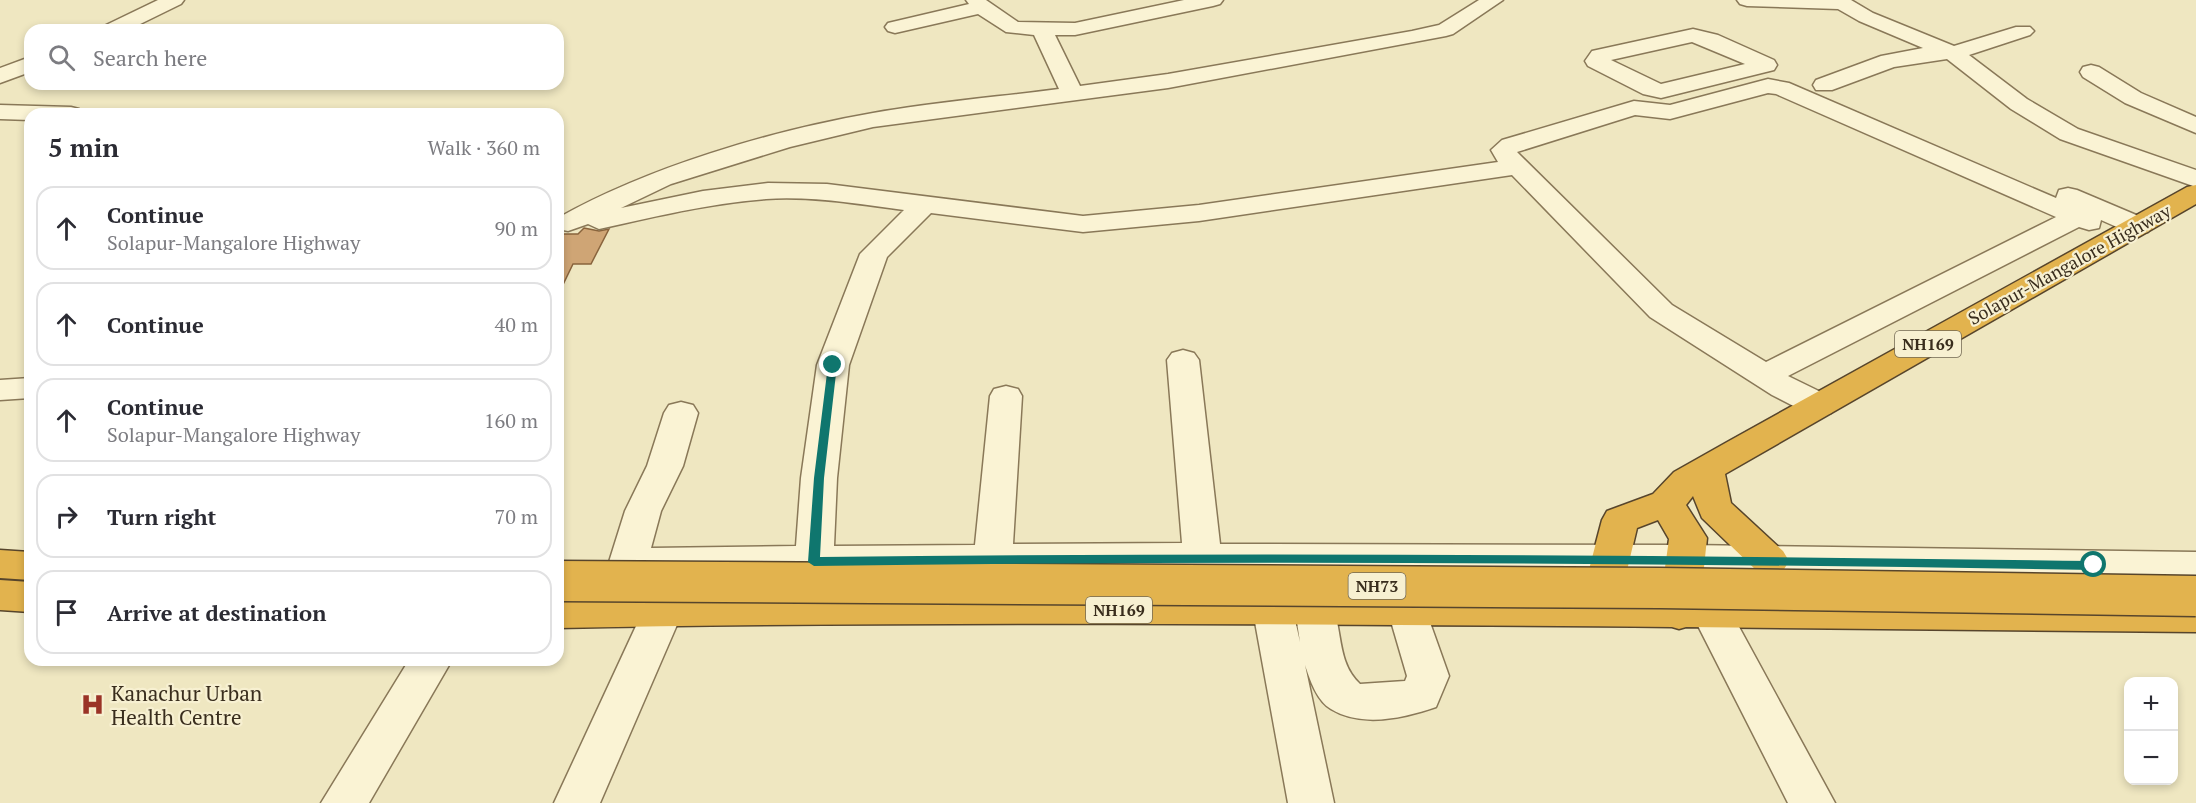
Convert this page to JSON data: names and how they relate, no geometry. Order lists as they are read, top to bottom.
{
  "streets": {
    "highway": ["Solapur-Mangalore Highway", "NH169", "NH73"]
  },
  "crossings": [
    ["Solapur-Mangalore Highway", "NH169"]
  ],
  "places": {
    "hospital": ["Kanachur Urban Health Centre"]
  },
  "page": {
    "search": "Search here",
    "heading": ["5 min", "Walk · 360 m"],
    "list": [
      ["Continue", "Solapur-Mangalore Highway", "90 m"],
      ["Continue", "40 m"],
      ["Continue", "Solapur-Mangalore Highway", "160 m"],
      ["Turn right", "70 m"],
      "Arrive at destination"
    ],
    "map_buttons": ["+", "−"]
  }
}
